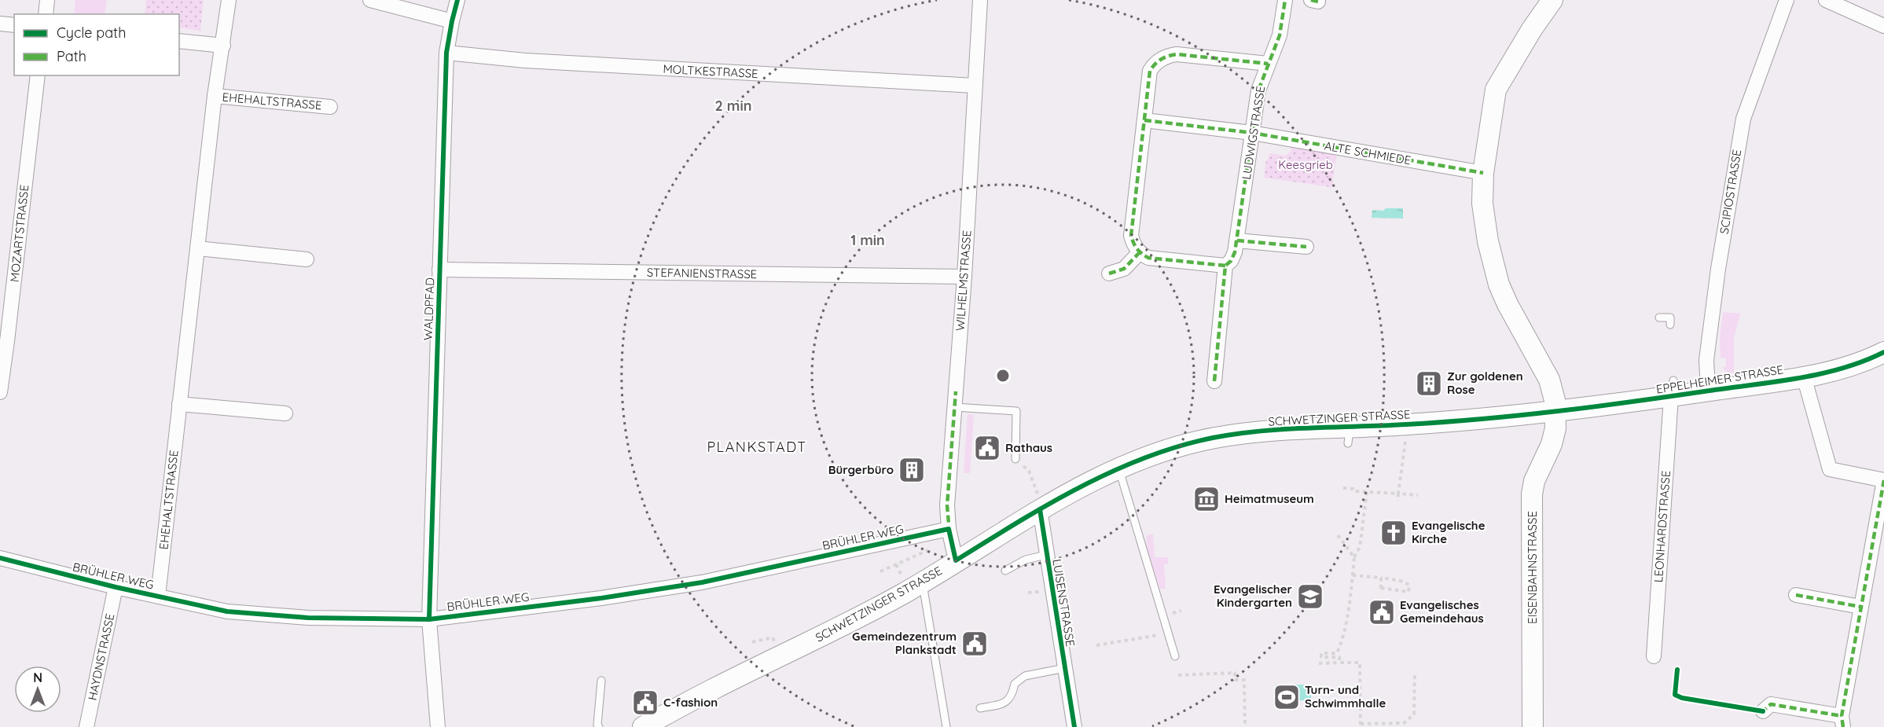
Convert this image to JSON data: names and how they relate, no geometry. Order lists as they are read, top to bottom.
{
  "streets": {
    "street": [
      "MOLTKESTRASSE",
      "EHEHALTSTRASSE",
      "LUDWIGSTRASSE",
      "ALTE SCHMIEDE",
      "SCIPIOSTRASSE",
      "MOZARTSTRASSE",
      "STEFANIENSTRASSE",
      "WILHELMSTRASSE",
      "WALDPFAD",
      "EPPELHEIMER STRASSE",
      "SCHWETZINGER STRASSE",
      "LEONHARDSTRASSE",
      "BRÜHLER WEG",
      "EISENBAHNSTRASSE",
      "LUISENSTRASSE",
      "HAYDNSTRASSE"
    ]
  },
  "crossings": [
    ["MOLTKESTRASSE", "WILHELMSTRASSE"],
    ["MOLTKESTRASSE", "WALDPFAD"],
    ["EHEHALTSTRASSE", "BRÜHLER WEG"],
    ["LUDWIGSTRASSE", "ALTE SCHMIEDE"],
    ["ALTE SCHMIEDE", "EISENBAHNSTRASSE"],
    ["SCIPIOSTRASSE", "EPPELHEIMER STRASSE"],
    ["STEFANIENSTRASSE", "WILHELMSTRASSE"],
    ["STEFANIENSTRASSE", "WALDPFAD"],
    ["WILHELMSTRASSE", "SCHWETZINGER STRASSE"],
    ["WILHELMSTRASSE", "BRÜHLER WEG"],
    ["WALDPFAD", "BRÜHLER WEG"],
    ["EPPELHEIMER STRASSE", "SCHWETZINGER STRASSE"],
    ["EPPELHEIMER STRASSE", "LEONHARDSTRASSE"],
    ["EPPELHEIMER STRASSE", "EISENBAHNSTRASSE"],
    ["SCHWETZINGER STRASSE", "EISENBAHNSTRASSE"],
    ["SCHWETZINGER STRASSE", "LUISENSTRASSE"],
    ["BRÜHLER WEG", "HAYDNSTRASSE"]
  ],
  "districts": ["PLANKSTADT"],
  "parks": ["Keesgrieb"],
  "places": {
    "building": ["Zur goldenen Rose", "Bürgerbüro"],
    "public building": [
      "Rathaus",
      "Evangelisches Gemeindehaus",
      "Gemeindezentrum Plankstadt",
      "C-fashion"
    ],
    "museum": ["Heimatmuseum"],
    "church": ["Evangelische Kirche"],
    "school or university": ["Evangelischer Kindergarten"],
    "sports": ["Turn- und Schwimmhalle"]
  },
  "legend": ["Cycle path", "Path"],
  "north": "top",
  "rings": ["2 min", "1 min"]
}
